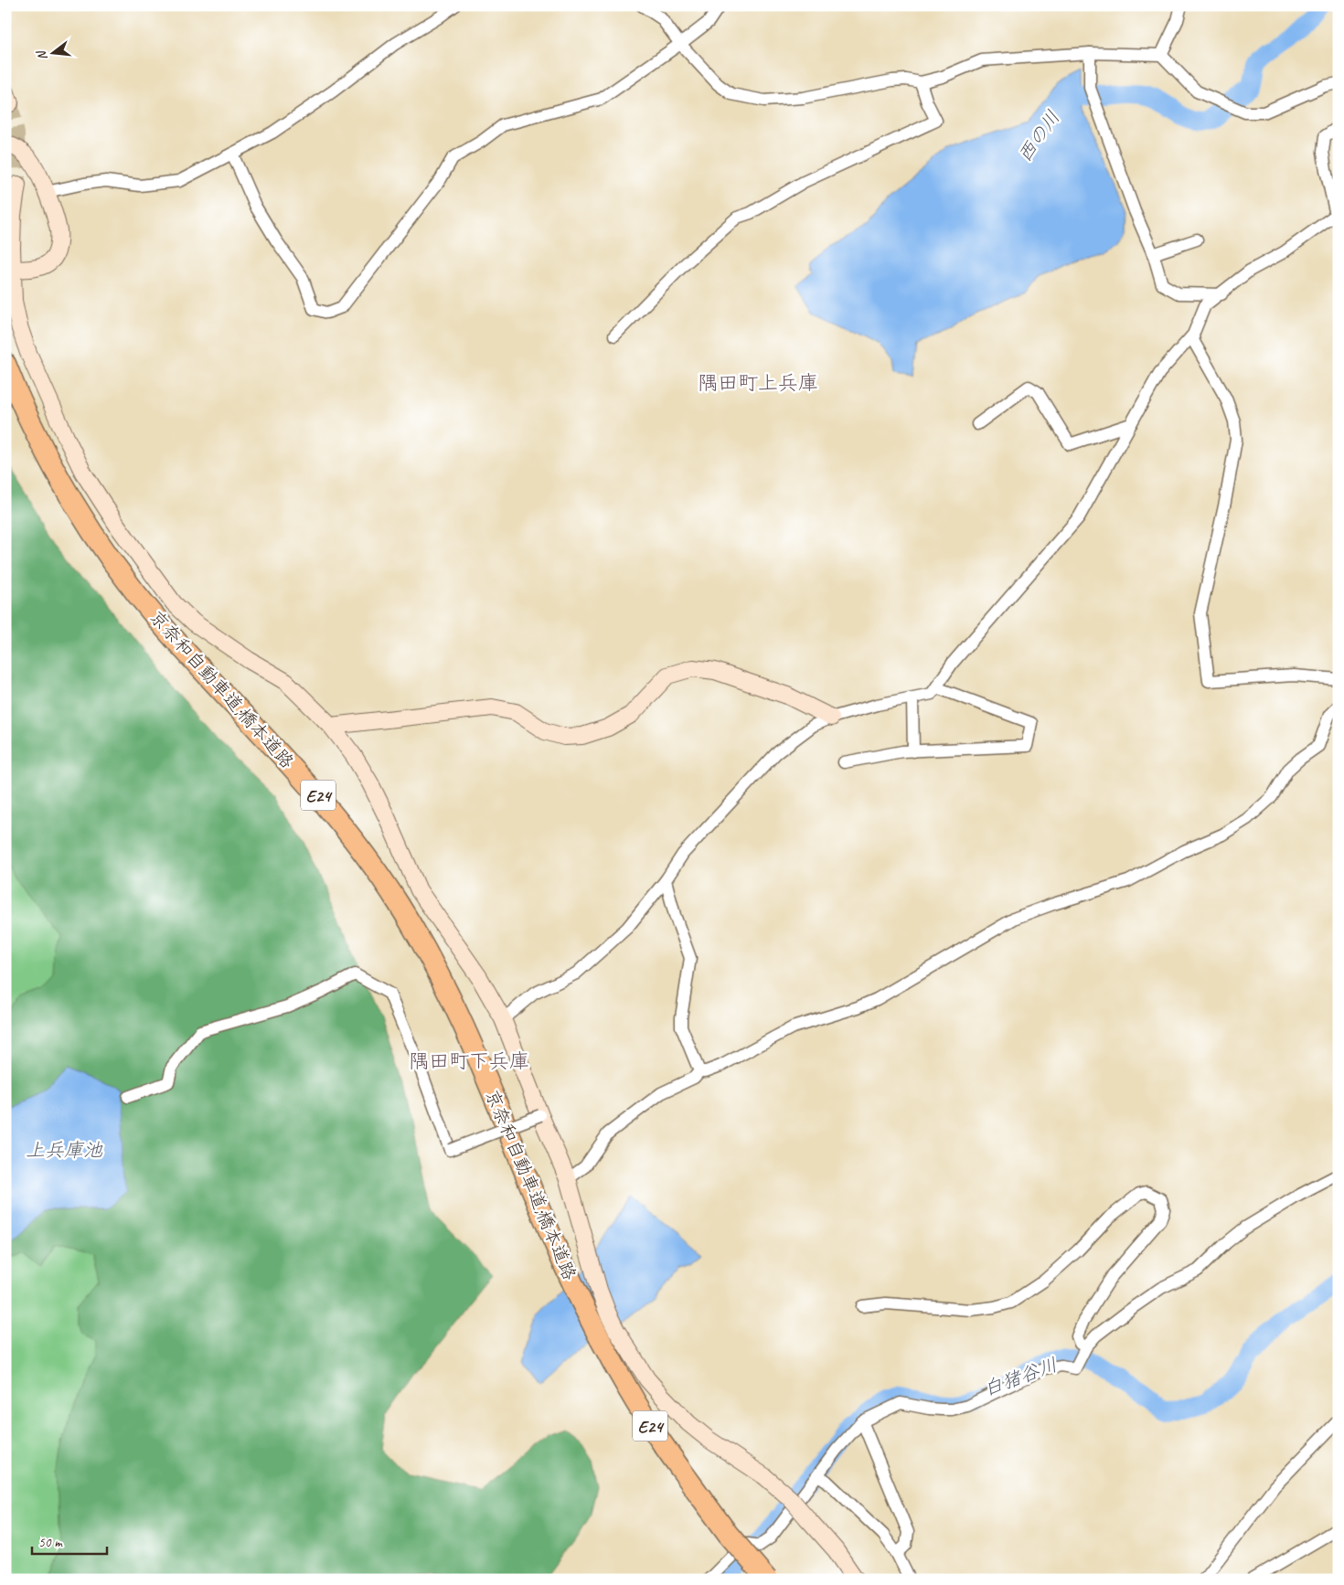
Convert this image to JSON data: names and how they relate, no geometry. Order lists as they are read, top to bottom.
{
  "streets": {
    "highway": ["京奈和自動車道;橋本道路", "E24"]
  },
  "districts": ["隅田町上兵庫", "隅田町下兵庫"],
  "water": ["西の川", "上兵庫池", "白猪谷川"],
  "scale_bar": "50 m",
  "north": "left"
}
